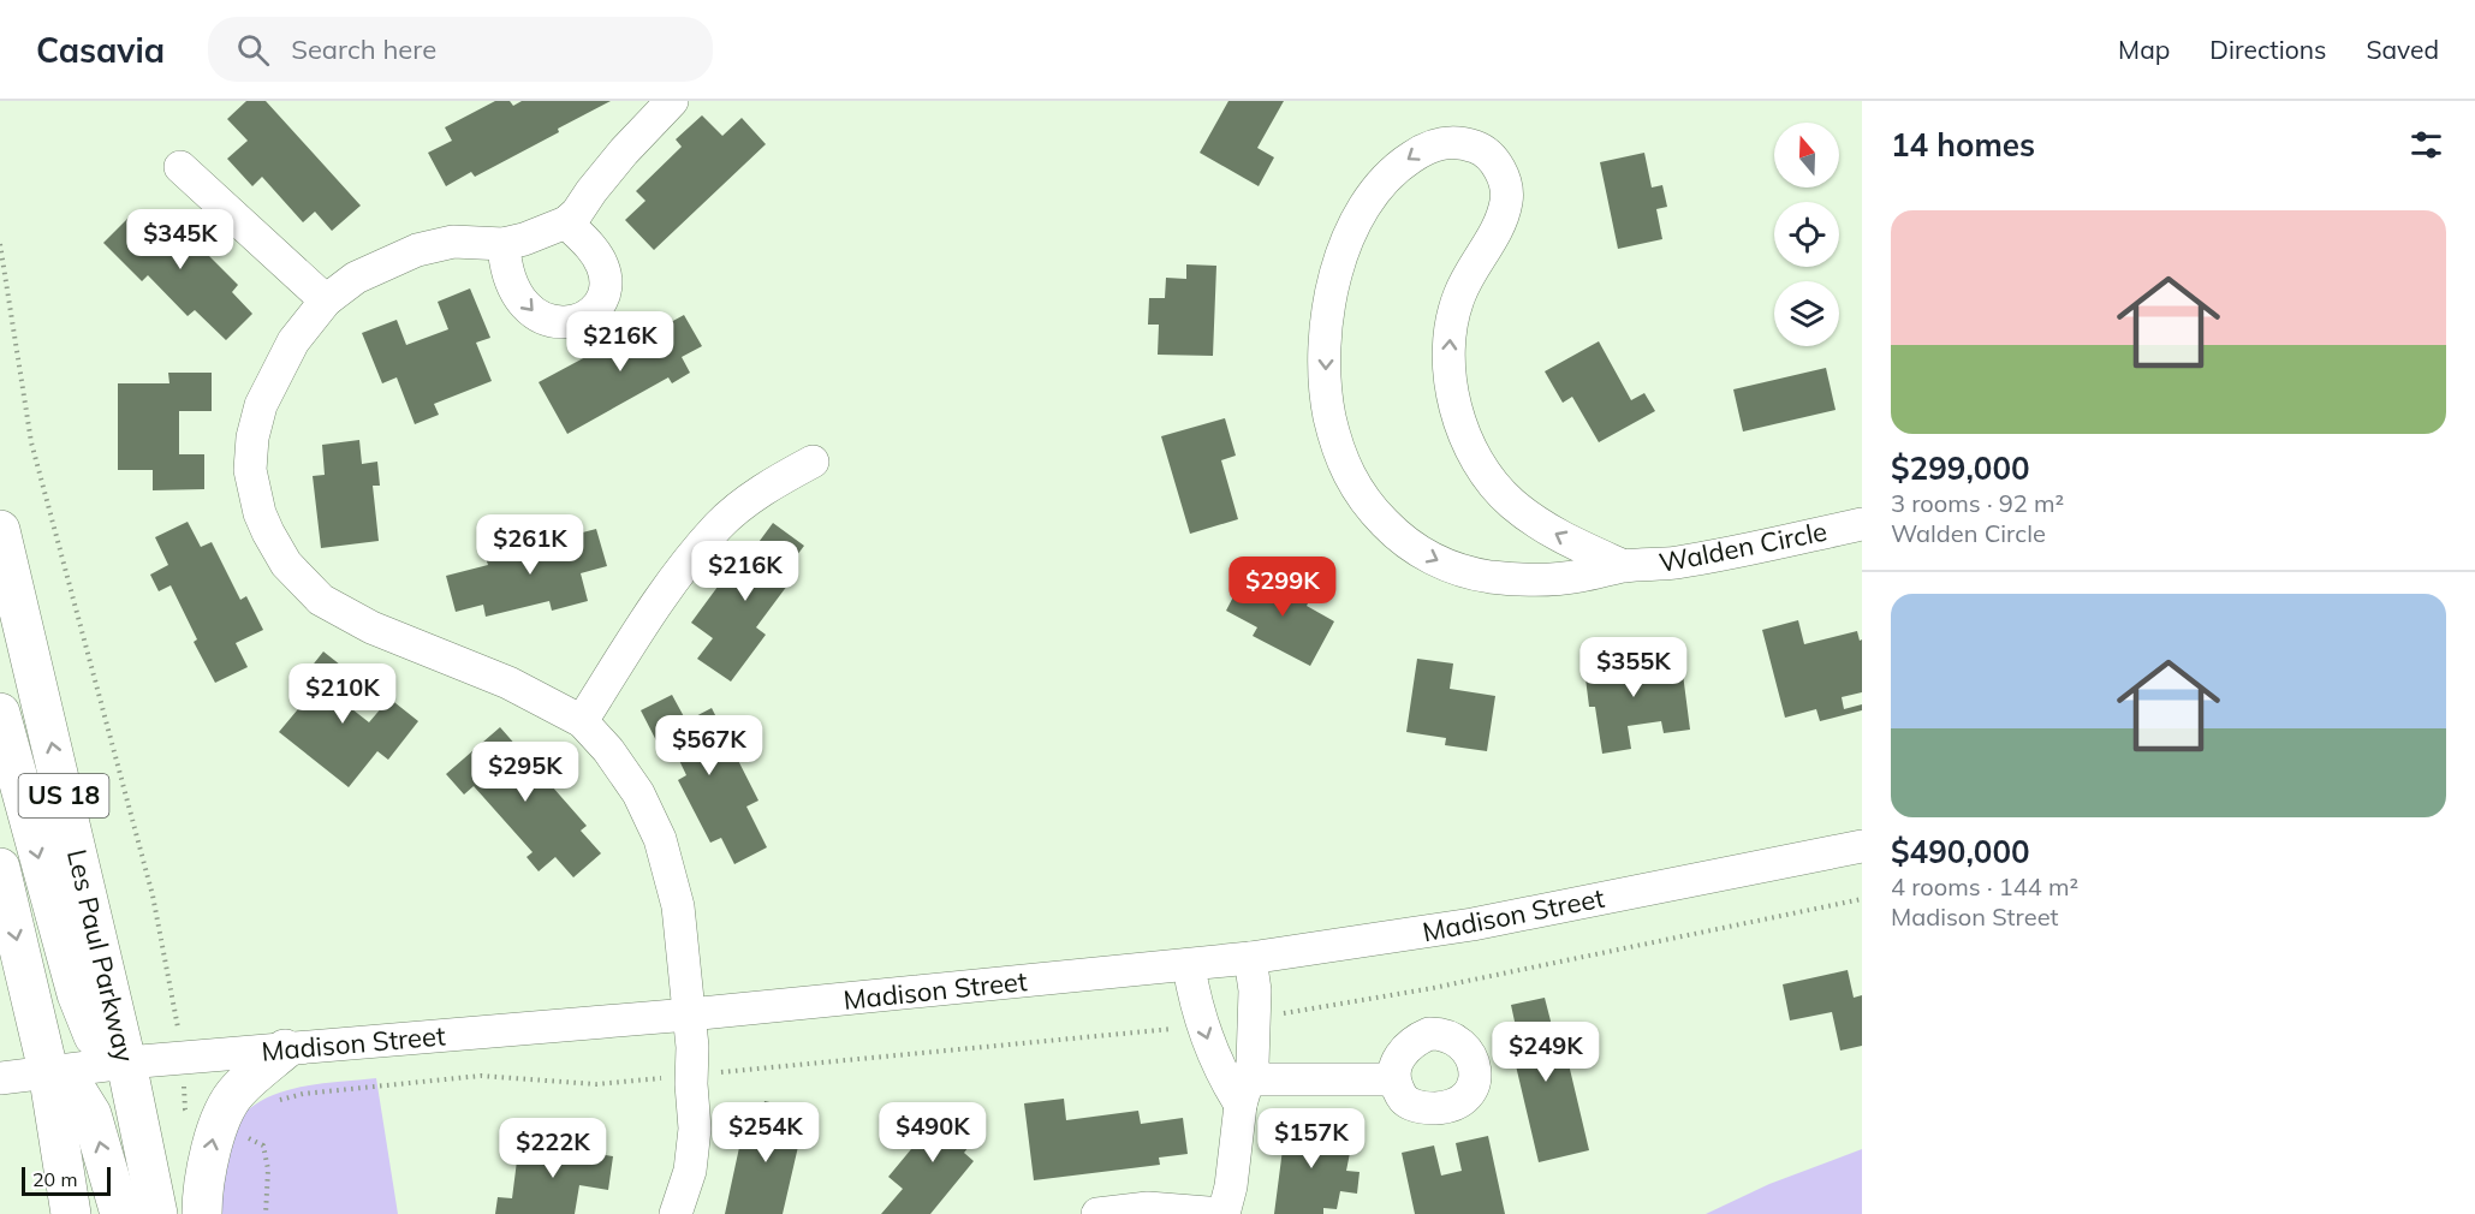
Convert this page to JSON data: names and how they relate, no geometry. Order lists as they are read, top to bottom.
{
  "streets": {
    "main road": ["US 18", "Les Paul Parkway"],
    "street": ["Walden Circle", "Madison Street"]
  },
  "crossings": [
    ["Madison Street", "Les Paul Parkway"]
  ],
  "scale_bar": "20 m",
  "north": "top",
  "page": {
    "header": "Casavia",
    "search": "Search here",
    "nav": ["Map", "Directions", "Saved"],
    "heading": "14 homes",
    "list": [
      {
        "name": "$299,000",
        "note": "3 rooms · 92 m² · Walden Circle"
      },
      {
        "name": "$490,000",
        "note": "4 rooms · 144 m² · Madison Street"
      }
    ],
    "price": [
      "$345K",
      "$216K",
      "$261K",
      "$216K",
      "$299K",
      "$355K",
      "$210K",
      "$567K",
      "$295K",
      "$249K",
      "$254K",
      "$490K",
      "$157K",
      "$222K"
    ],
    "scale": "20 m"
  }
}
